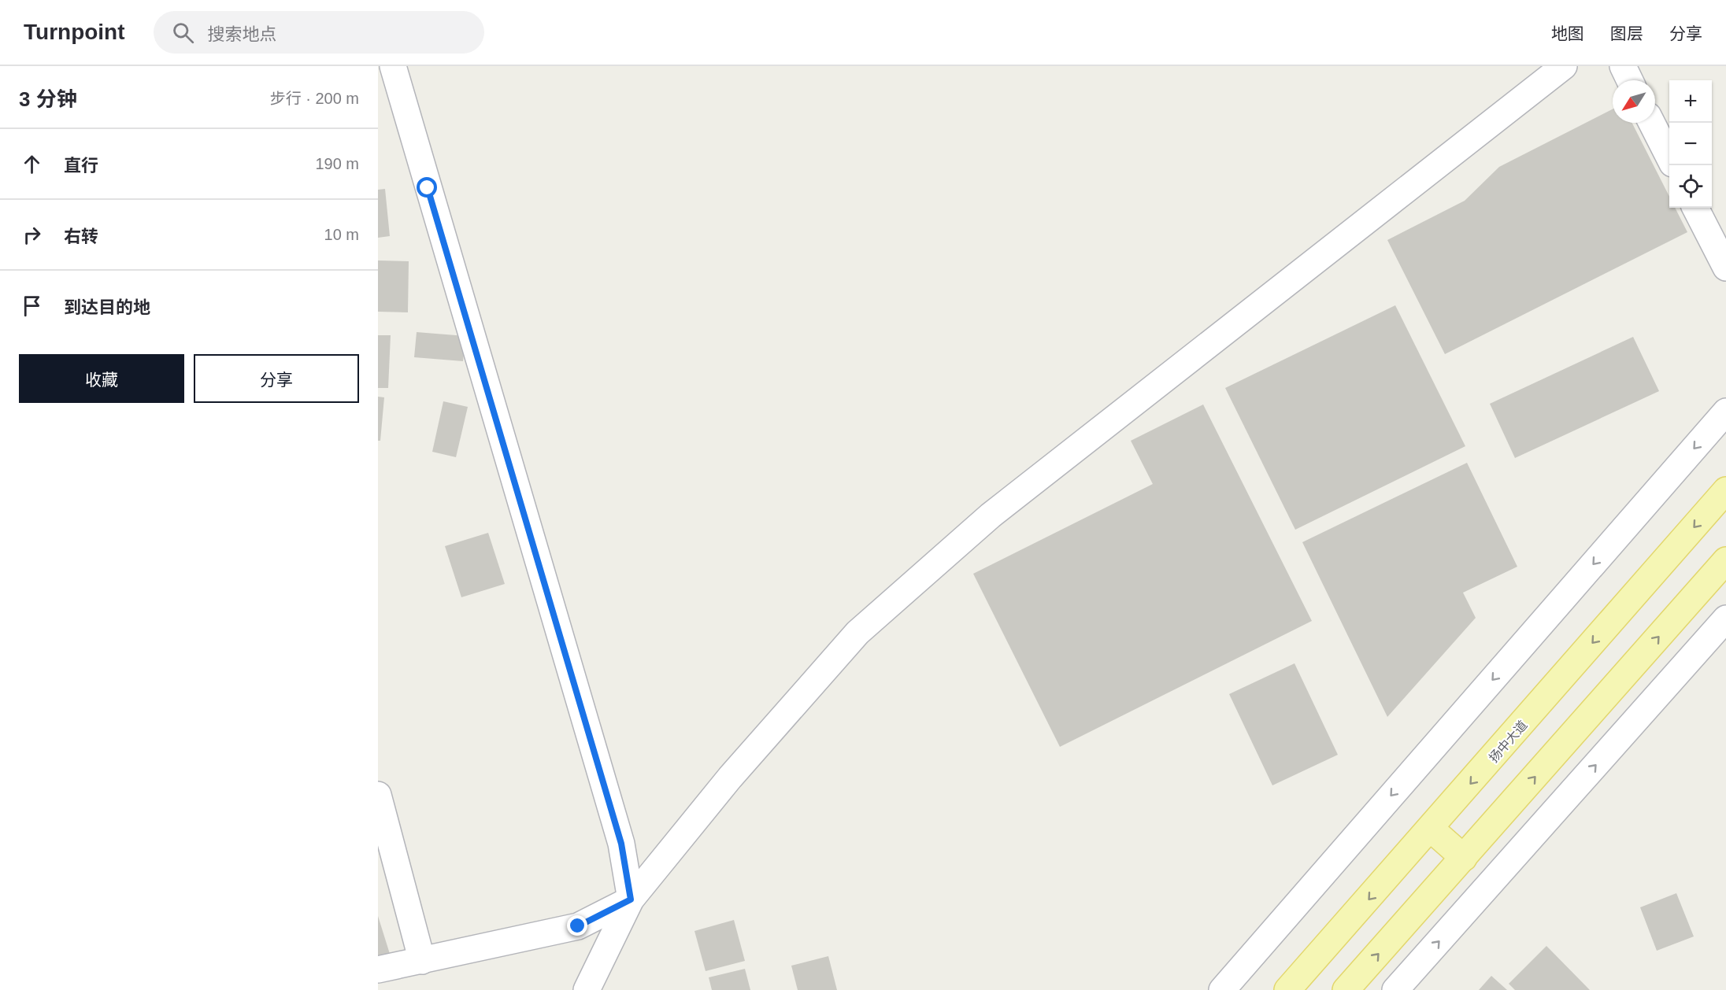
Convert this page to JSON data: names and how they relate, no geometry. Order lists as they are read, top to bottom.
{
  "streets": {
    "main road": ["扬中大道"]
  },
  "north": "bottom left",
  "page": {
    "header": "Turnpoint",
    "search": "搜索地点",
    "nav": ["地图", "图层", "分享"],
    "heading": ["3 分钟", "步行 · 200 m"],
    "map_buttons": ["+", "−"],
    "list": [
      ["直行", "190 m"],
      ["右转", "10 m"],
      "到达目的地"
    ],
    "buttons": ["收藏", "分享"]
  }
}
